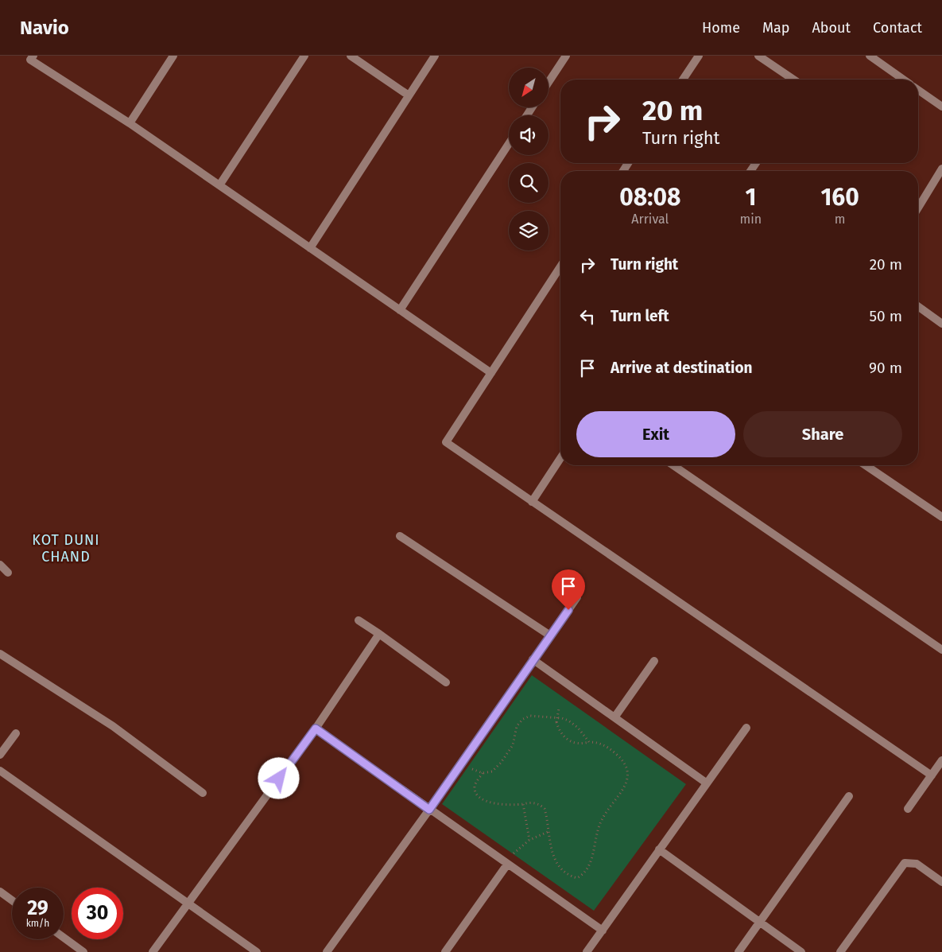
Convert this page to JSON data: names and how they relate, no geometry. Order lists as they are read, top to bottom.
{
  "districts": ["KOT DUNI CHAND"],
  "north": "bottom left",
  "page": {
    "header": "Navio",
    "nav": [
      "Home",
      "Map",
      "About",
      "Contact"
    ],
    "turn": ["20 m", "Turn right"],
    "eta": [
      "08:08",
      "Arrival",
      "1",
      "min",
      "160",
      "m"
    ],
    "list": [
      {
        "name": "Turn right",
        "value": "20 m"
      },
      {
        "name": "Turn left",
        "value": "50 m"
      },
      {
        "name": "Arrive at destination",
        "value": "90 m"
      }
    ],
    "buttons": ["Exit", "Share"],
    "speed": "29 km/h",
    "limit": "30"
  }
}
